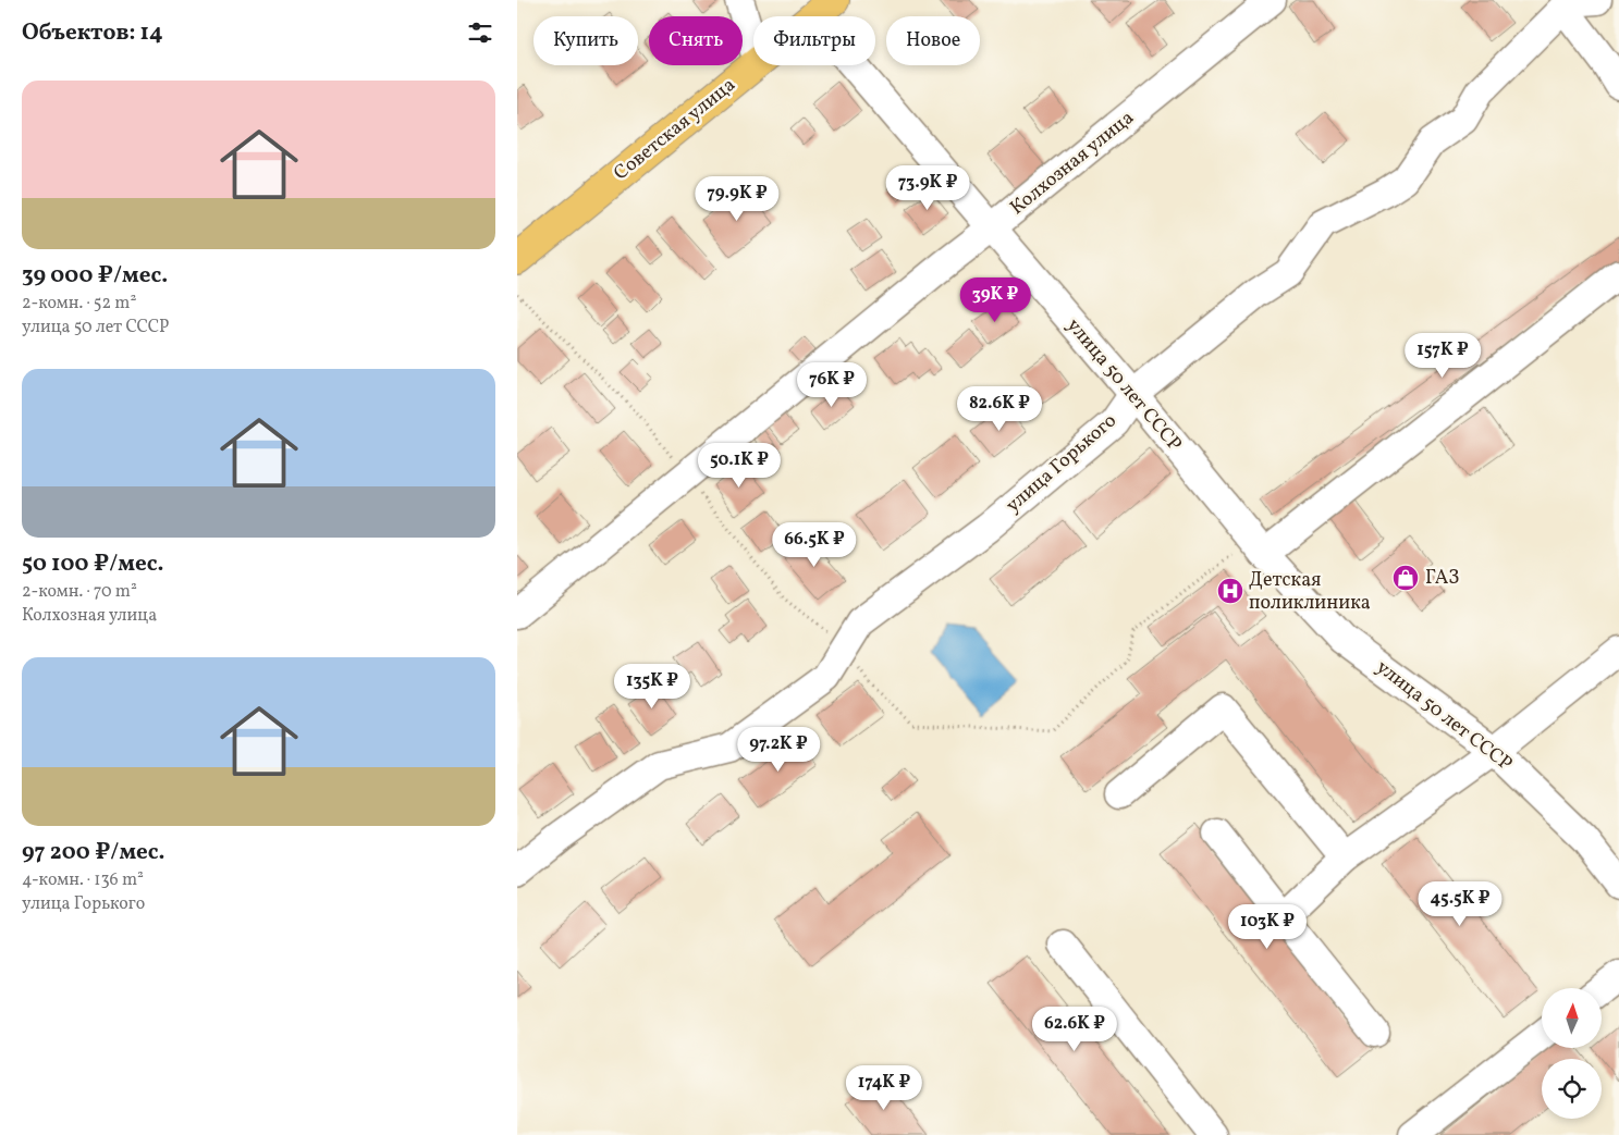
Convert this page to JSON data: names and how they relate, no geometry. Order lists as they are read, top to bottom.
{
  "streets": {
    "main road": ["Советская улица"],
    "street": ["Колхозная улица", "улица 50 лет СССР", "улица Горького"]
  },
  "crossings": [
    ["Колхозная улица", "улица 50 лет СССР"],
    ["улица 50 лет СССР", "улица Горького"]
  ],
  "places": {
    "shop": ["ГАЗ"],
    "hospital": ["Детская поликлиника"]
  },
  "north": "top",
  "page": {
    "heading": "Объектов: 14",
    "chip": [
      "Купить",
      "Снять",
      "Фильтры",
      "Новое"
    ],
    "list": [
      {
        "name": "39 000 ₽/мес.",
        "note": "2-комн. · 52 m² · улица 50 лет СССР"
      },
      {
        "name": "50 100 ₽/мес.",
        "note": "2-комн. · 70 m² · Колхозная улица"
      },
      {
        "name": "97 200 ₽/мес.",
        "note": "4-комн. · 136 m² · улица Горького"
      }
    ],
    "price": [
      "73.9K ₽",
      "79.9K ₽",
      "39K ₽",
      "157K ₽",
      "76K ₽",
      "82.6K ₽",
      "50.1K ₽",
      "66.5K ₽",
      "135K ₽",
      "97.2K ₽",
      "45.5K ₽",
      "103K ₽",
      "62.6K ₽",
      "174K ₽"
    ]
  }
}
